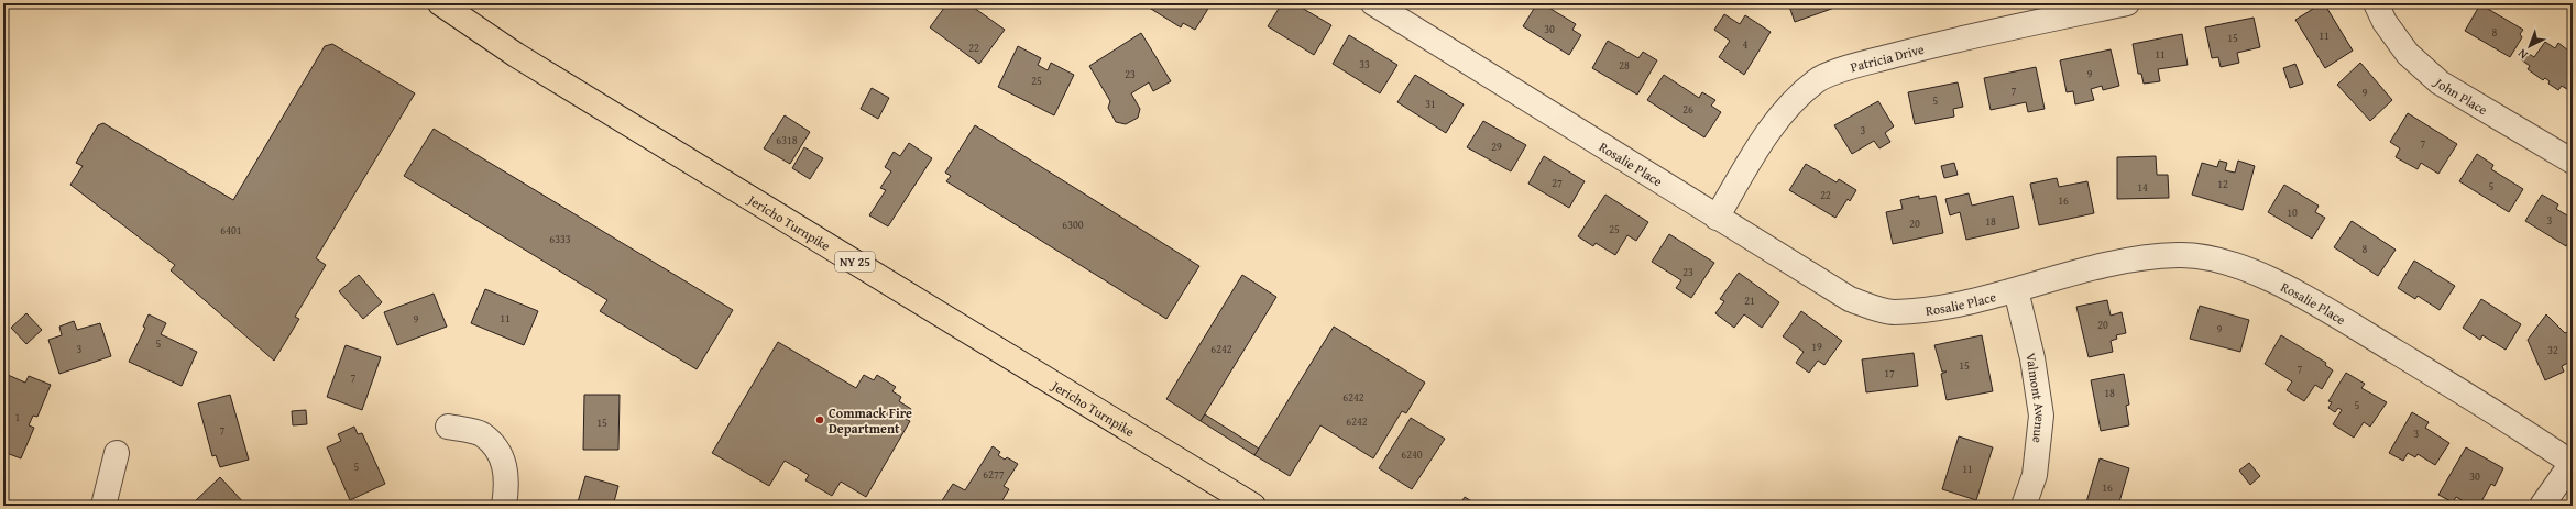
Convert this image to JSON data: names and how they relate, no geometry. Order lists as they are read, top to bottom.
{
  "streets": {
    "main road": ["Jericho Turnpike", "NY 25"],
    "street": [
      "Patricia Drive",
      "John Place",
      "Rosalie Place",
      "Valmont Avenue"
    ]
  },
  "crossings": [
    ["Patricia Drive", "Rosalie Place"],
    ["Rosalie Place", "Valmont Avenue"]
  ],
  "places": ["Commack Fire Department"],
  "house_numbers": [
    "30",
    "8",
    "11",
    "15",
    "4",
    "22",
    "11",
    "33",
    "28",
    "23",
    "9",
    "25",
    "7",
    "9",
    "5",
    "31",
    "26",
    "3",
    "6318",
    "7",
    "29",
    "27",
    "12",
    "5",
    "14",
    "22",
    "16",
    "10",
    "3",
    "18",
    "20",
    "6300",
    "25",
    "6401",
    "6333",
    "8",
    "23",
    "21",
    "11",
    "9",
    "20",
    "9",
    "5",
    "19",
    "3",
    "6242",
    "32",
    "15",
    "7",
    "17",
    "7",
    "18",
    "6242",
    "5",
    "1",
    "6242",
    "15",
    "7",
    "3",
    "6240",
    "5",
    "11",
    "6277",
    "30",
    "16"
  ],
  "north": "bottom left"
}
